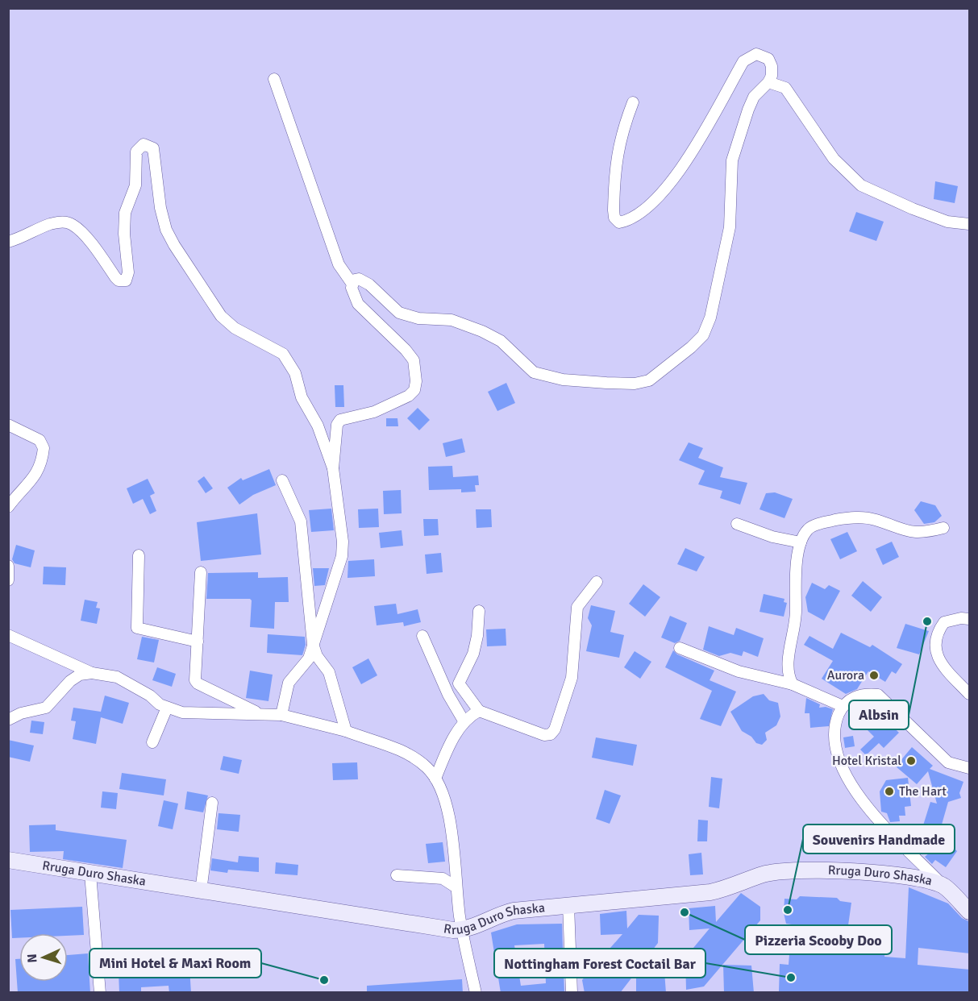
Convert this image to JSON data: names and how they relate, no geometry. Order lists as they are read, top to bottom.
{
  "streets": {
    "main road": ["Rruga Duro Shaska"]
  },
  "places": [
    "Albsin",
    "Aurora",
    "Hotel Kristal",
    "The Hart",
    "Souvenirs Handmade",
    "Pizzeria Scooby Doo",
    "Nottingham Forest Coctail Bar",
    "Mini Hotel & Maxi Room"
  ],
  "north": "left"
}
